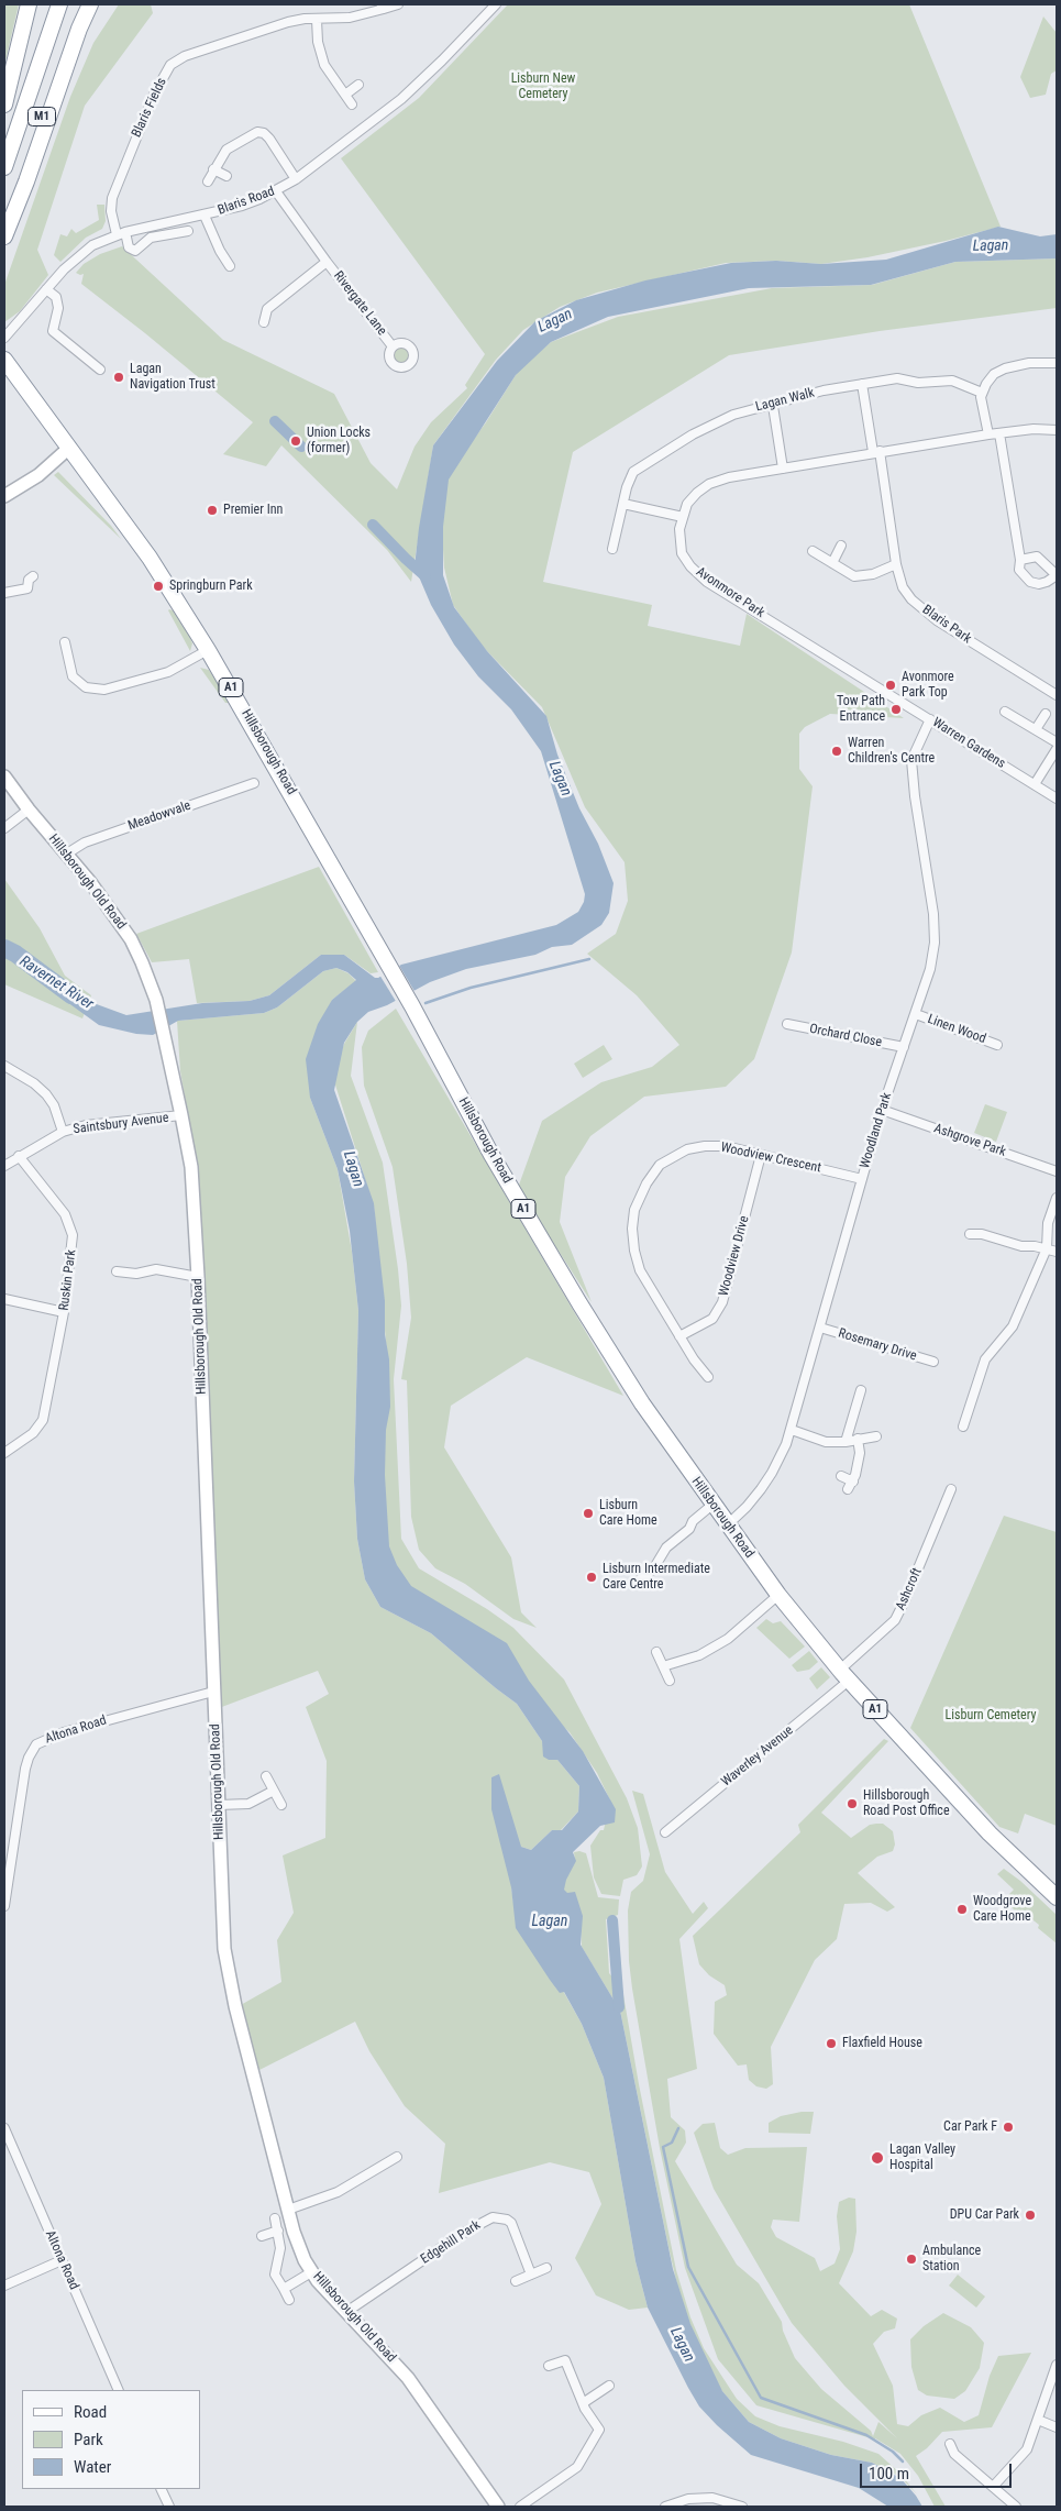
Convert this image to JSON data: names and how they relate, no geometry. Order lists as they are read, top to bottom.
{
  "streets": {
    "highway": ["M1", "A1", "Hillsborough Road"],
    "street": [
      "Blaris Fields",
      "Blaris Road",
      "Rivergate Lane",
      "Lagan Walk",
      "Avonmore Park",
      "Blaris Park",
      "Warren Gardens",
      "Meadowvale",
      "Hillsborough Old Road",
      "Linen Wood",
      "Orchard Close",
      "Saintsbury Avenue",
      "Woodland Park",
      "Ashgrove Park",
      "Woodview Crescent",
      "Woodview Drive",
      "Ruskin Park",
      "Rosemary Drive",
      "Ashcroft",
      "Altona Road",
      "Waverley Avenue",
      "Edgehill Park"
    ]
  },
  "crossings": [
    ["Blaris Fields", "Blaris Road"],
    ["Blaris Road", "Rivergate Lane"],
    ["Avonmore Park", "Blaris Park"],
    ["Avonmore Park", "Warren Gardens"],
    ["Warren Gardens", "Woodland Park"],
    ["Hillsborough Road", "Woodland Park"],
    ["Hillsborough Road", "Ashcroft"],
    ["Hillsborough Road", "Waverley Avenue"],
    ["Meadowvale", "Hillsborough Old Road"],
    ["Hillsborough Old Road", "Saintsbury Avenue"],
    ["Hillsborough Old Road", "Altona Road"],
    ["Hillsborough Old Road", "Edgehill Park"],
    ["Linen Wood", "Woodland Park"],
    ["Orchard Close", "Woodland Park"],
    ["Saintsbury Avenue", "Ruskin Park"],
    ["Woodland Park", "Ashgrove Park"],
    ["Woodland Park", "Woodview Crescent"],
    ["Woodland Park", "Rosemary Drive"],
    ["Woodview Crescent", "Woodview Drive"],
    ["Ashcroft", "Waverley Avenue"]
  ],
  "water": ["Lagan", "Ravernet River"],
  "parks": ["Lisburn New Cemetery", "Lisburn Cemetery"],
  "places": [
    "Lagan Navigation Trust",
    "Union Locks (former)",
    "Premier Inn",
    "Springburn Park",
    "Avonmore Park Top",
    "Tow Path Entrance",
    "Warren Children's Centre",
    "Lisburn Care Home",
    "Lisburn Intermediate Care Centre",
    "Hillsborough Road Post Office",
    "Woodgrove Care Home",
    "Flaxfield House",
    "Car Park F",
    "Lagan Valley Hospital",
    "DPU Car Park",
    "Ambulance Station"
  ],
  "legend": ["Road", "Park", "Water"],
  "scale_bar": "100 m"
}
